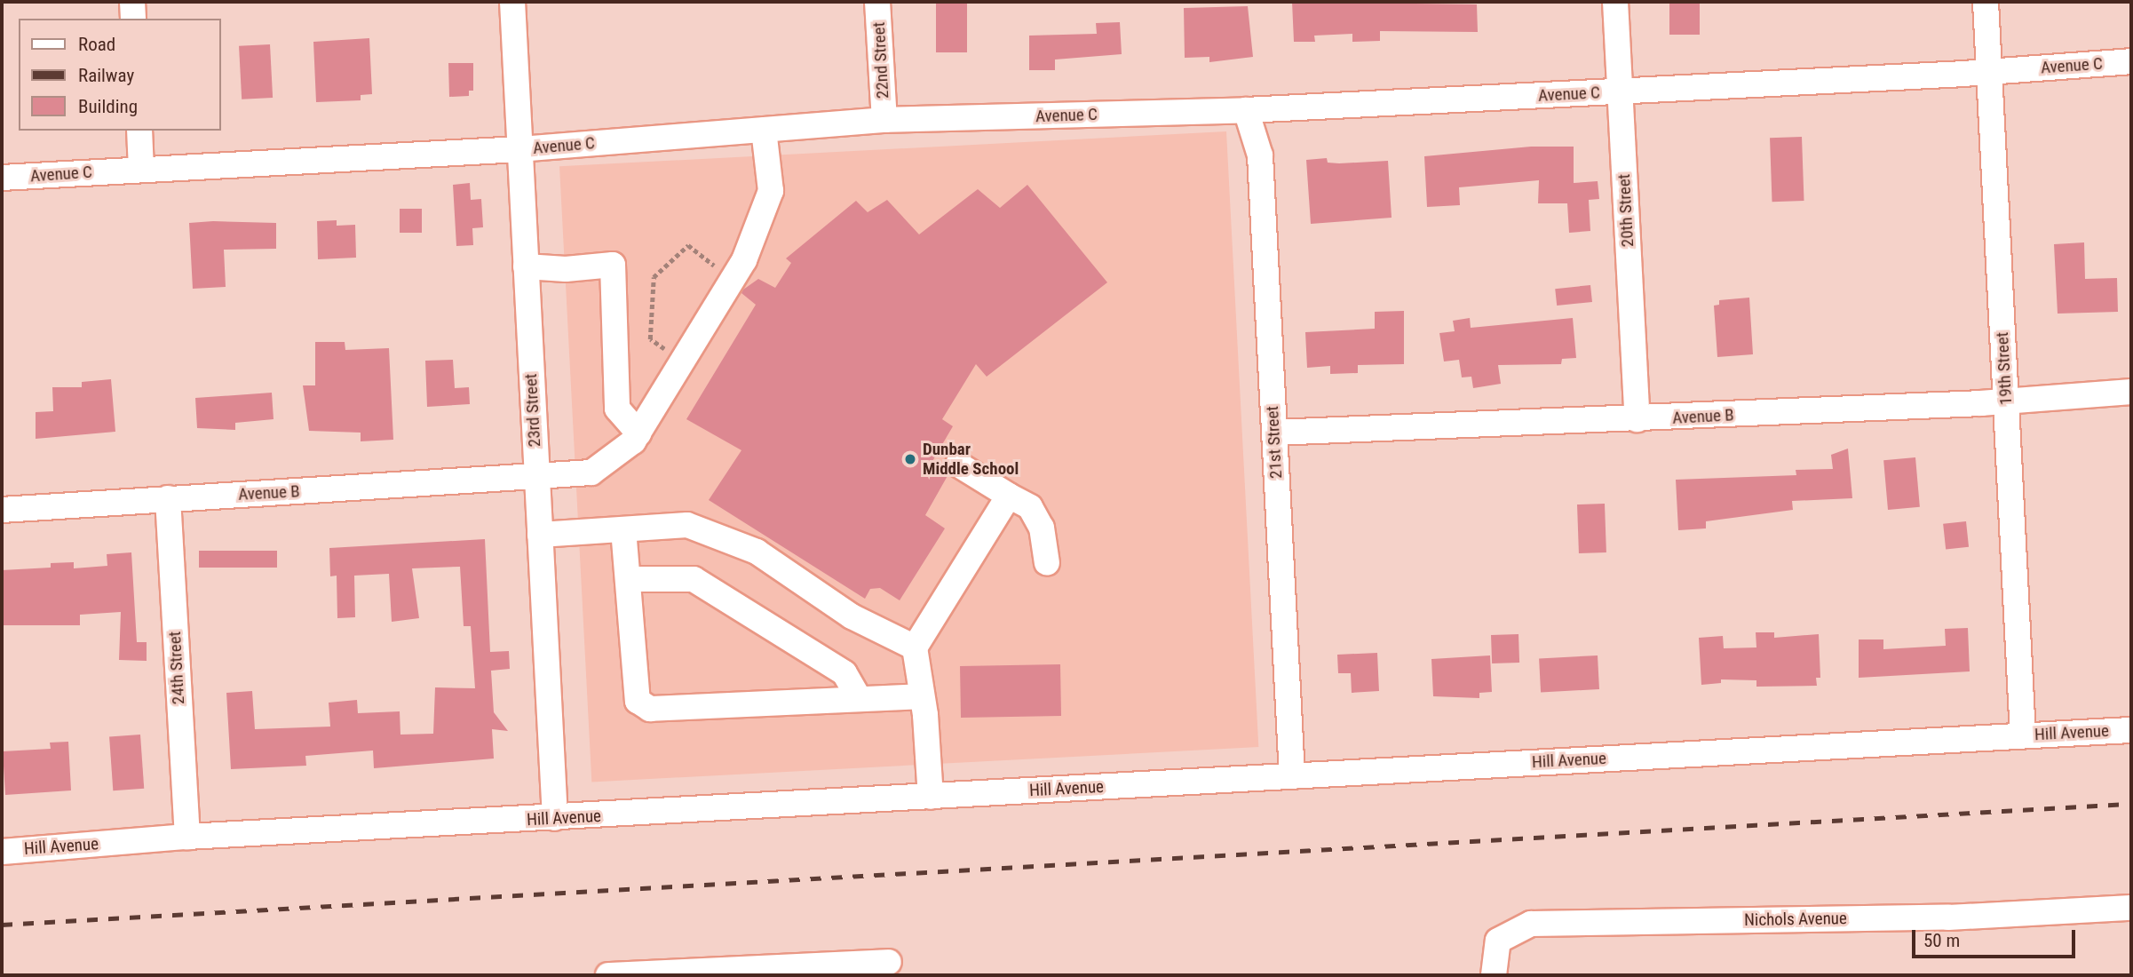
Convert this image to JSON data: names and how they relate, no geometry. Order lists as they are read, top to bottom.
{
  "streets": {
    "street": [
      "22nd Street",
      "Avenue C",
      "20th Street",
      "19th Street",
      "23rd Street",
      "Avenue B",
      "21st Street",
      "24th Street",
      "Hill Avenue",
      "Nichols Avenue"
    ]
  },
  "crossings": [
    ["22nd Street", "Avenue C"],
    ["Avenue C", "20th Street"],
    ["Avenue C", "19th Street"],
    ["Avenue C", "23rd Street"],
    ["Avenue C", "Avenue B"],
    ["Avenue C", "21st Street"],
    ["20th Street", "Avenue B"],
    ["19th Street", "Avenue B"],
    ["19th Street", "Hill Avenue"],
    ["23rd Street", "Avenue B"],
    ["23rd Street", "Hill Avenue"],
    ["Avenue B", "21st Street"],
    ["Avenue B", "24th Street"],
    ["21st Street", "Hill Avenue"],
    ["24th Street", "Hill Avenue"]
  ],
  "places": ["Dunbar Middle School"],
  "legend": ["Road", "Railway", "Building"],
  "scale_bar": "50 m"
}
